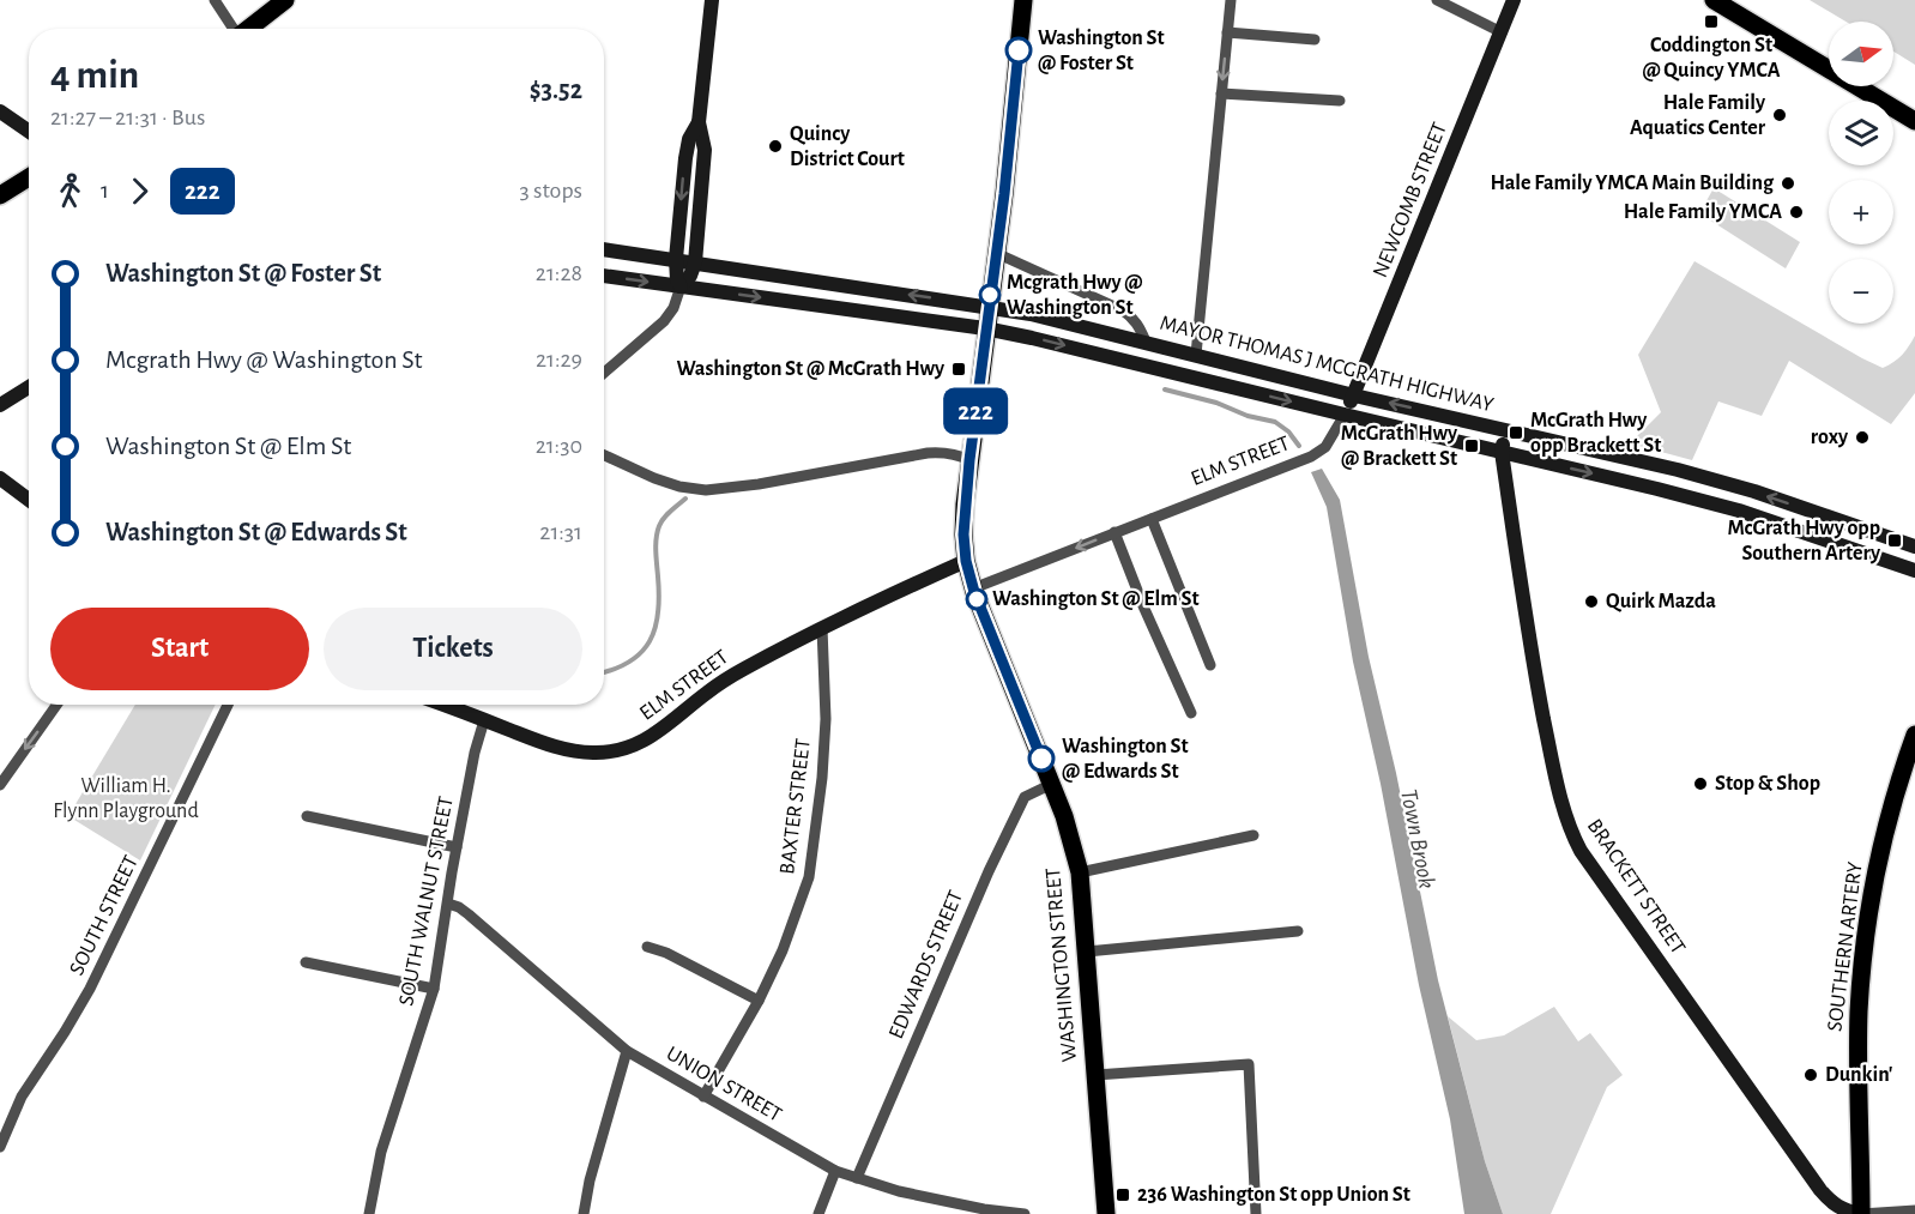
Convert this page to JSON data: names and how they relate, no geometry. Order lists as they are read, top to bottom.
{
  "streets": {
    "main road": [
      "NEWCOMB STREET",
      "MAYOR THOMAS J MCGRATH HIGHWAY",
      "ELM STREET",
      "BRACKETT STREET",
      "SOUTHERN ARTERY",
      "WASHINGTON STREET"
    ],
    "street": [
      "BAXTER STREET",
      "SOUTH WALNUT STREET",
      "SOUTH STREET",
      "EDWARDS STREET",
      "UNION STREET"
    ]
  },
  "crossings": [
    ["NEWCOMB STREET", "MAYOR THOMAS J MCGRATH HIGHWAY"],
    ["NEWCOMB STREET", "ELM STREET"],
    ["MAYOR THOMAS J MCGRATH HIGHWAY", "ELM STREET"],
    ["MAYOR THOMAS J MCGRATH HIGHWAY", "BRACKETT STREET"],
    ["MAYOR THOMAS J MCGRATH HIGHWAY", "WASHINGTON STREET"],
    ["ELM STREET", "BAXTER STREET"],
    ["ELM STREET", "SOUTH WALNUT STREET"],
    ["ELM STREET", "WASHINGTON STREET"],
    ["BAXTER STREET", "UNION STREET"],
    ["BRACKETT STREET", "SOUTHERN ARTERY"],
    ["SOUTH WALNUT STREET", "UNION STREET"],
    ["EDWARDS STREET", "WASHINGTON STREET"],
    ["EDWARDS STREET", "UNION STREET"]
  ],
  "water": ["Town Brook"],
  "parks": ["William H. Flynn Playground"],
  "places": {
    "transit": [
      "Coddington St @ Quincy YMCA",
      "Washington St @ McGrath Hwy",
      "McGrath Hwy opp Brackett St",
      "McGrath Hwy @ Brackett St",
      "McGrath Hwy opp Southern Artery",
      "236 Washington St opp Union St"
    ],
    "other": [
      "Washington St @ Foster St",
      "Hale Family Aquatics Center",
      "Quincy District Court",
      "Hale Family YMCA Main Building",
      "Hale Family YMCA",
      "Mcgrath Hwy @ Washington St",
      "roxy",
      "Washington St @ Elm St",
      "Quirk Mazda",
      "Washington St @ Edwards St",
      "Stop & Shop",
      "Dunkin'"
    ]
  },
  "lines": ["bus line 222"],
  "north": "right",
  "page": {
    "on_map": "222",
    "map_buttons": ["+", "−"],
    "heading": ["4 min", "21:27 – 21:31 · Bus", "$3.52"],
    "legs": ["1", "222", "3 stops"],
    "list": [
      {
        "name": "Washington St @ Foster St",
        "value": "21:28"
      },
      {
        "name": "Mcgrath Hwy @ Washington St",
        "value": "21:29"
      },
      {
        "name": "Washington St @ Elm St",
        "value": "21:30"
      },
      {
        "name": "Washington St @ Edwards St",
        "value": "21:31"
      }
    ],
    "buttons": ["Start", "Tickets"]
  }
}
